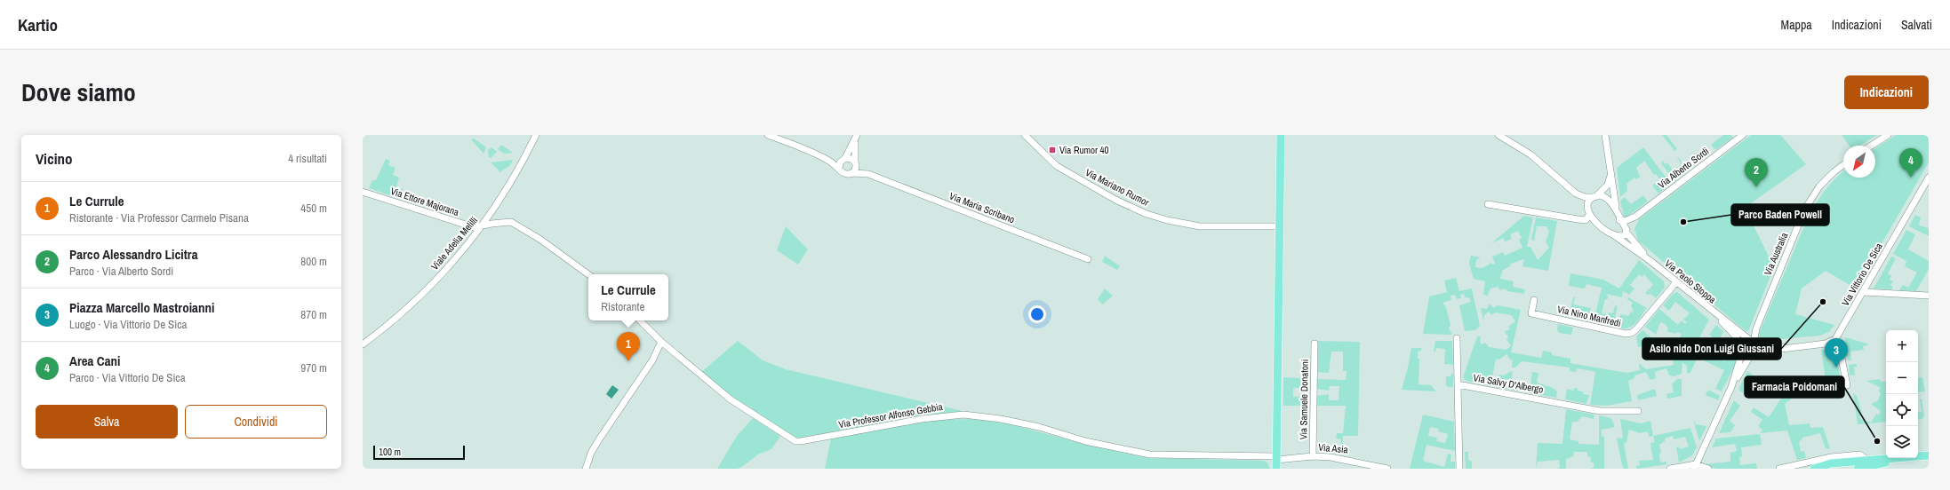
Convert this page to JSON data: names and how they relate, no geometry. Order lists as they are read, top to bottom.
{
  "streets": {
    "street": [
      "Via Alberto Sordi",
      "Via Mariano Rumor",
      "Via Ettore Majorana",
      "Via Maria Scribano",
      "Viale Adelia Melilli",
      "Via Australia",
      "Via Vittorio De Sica",
      "Via Paolo Stoppa",
      "Via Nino Manfredi",
      "Via Salvy D'Albergo",
      "Via Samuele Donatoni",
      "Via Professor Alfonso Gebbia",
      "Via Asia"
    ]
  },
  "crossings": [
    ["Via Alberto Sordi", "Via Paolo Stoppa"],
    ["Via Ettore Majorana", "Viale Adelia Melilli"],
    ["Via Paolo Stoppa", "Via Nino Manfredi"],
    ["Via Samuele Donatoni", "Via Asia"],
    ["Via Professor Alfonso Gebbia", "Via Asia"]
  ],
  "places": {
    "transit": ["Via Rumor 40"],
    "other": ["Parco Baden Powell", "Asilo nido Don Luigi Giussani", "Farmacia Poidomani"]
  },
  "scale_bar": "100 m",
  "north": "bottom left",
  "page": {
    "header": "Kartio",
    "nav": ["Mappa", "Indicazioni", "Salvati"],
    "title": "Dove siamo",
    "buttons": [
      "Indicazioni",
      ["Salva", "Condividi"]
    ],
    "heading": ["Vicino", "4 risultati"],
    "pins": [
      "4",
      "2",
      "1",
      "3"
    ],
    "list": [
      {
        "mark": "1",
        "name": "Le Currule",
        "note": "Ristorante · Via Professor Carmelo Pisana",
        "value": "450 m"
      },
      {
        "mark": "2",
        "name": "Parco Alessandro Licitra",
        "note": "Parco · Via Alberto Sordi",
        "value": "800 m"
      },
      {
        "mark": "3",
        "name": "Piazza Marcello Mastroianni",
        "note": "Luogo · Via Vittorio De Sica",
        "value": "870 m"
      },
      {
        "mark": "4",
        "name": "Area Cani",
        "note": "Parco · Via Vittorio De Sica",
        "value": "970 m"
      }
    ],
    "popup": ["Le Currule", "Ristorante"],
    "map_buttons": ["+", "−"],
    "scale": "100 m"
  }
}
